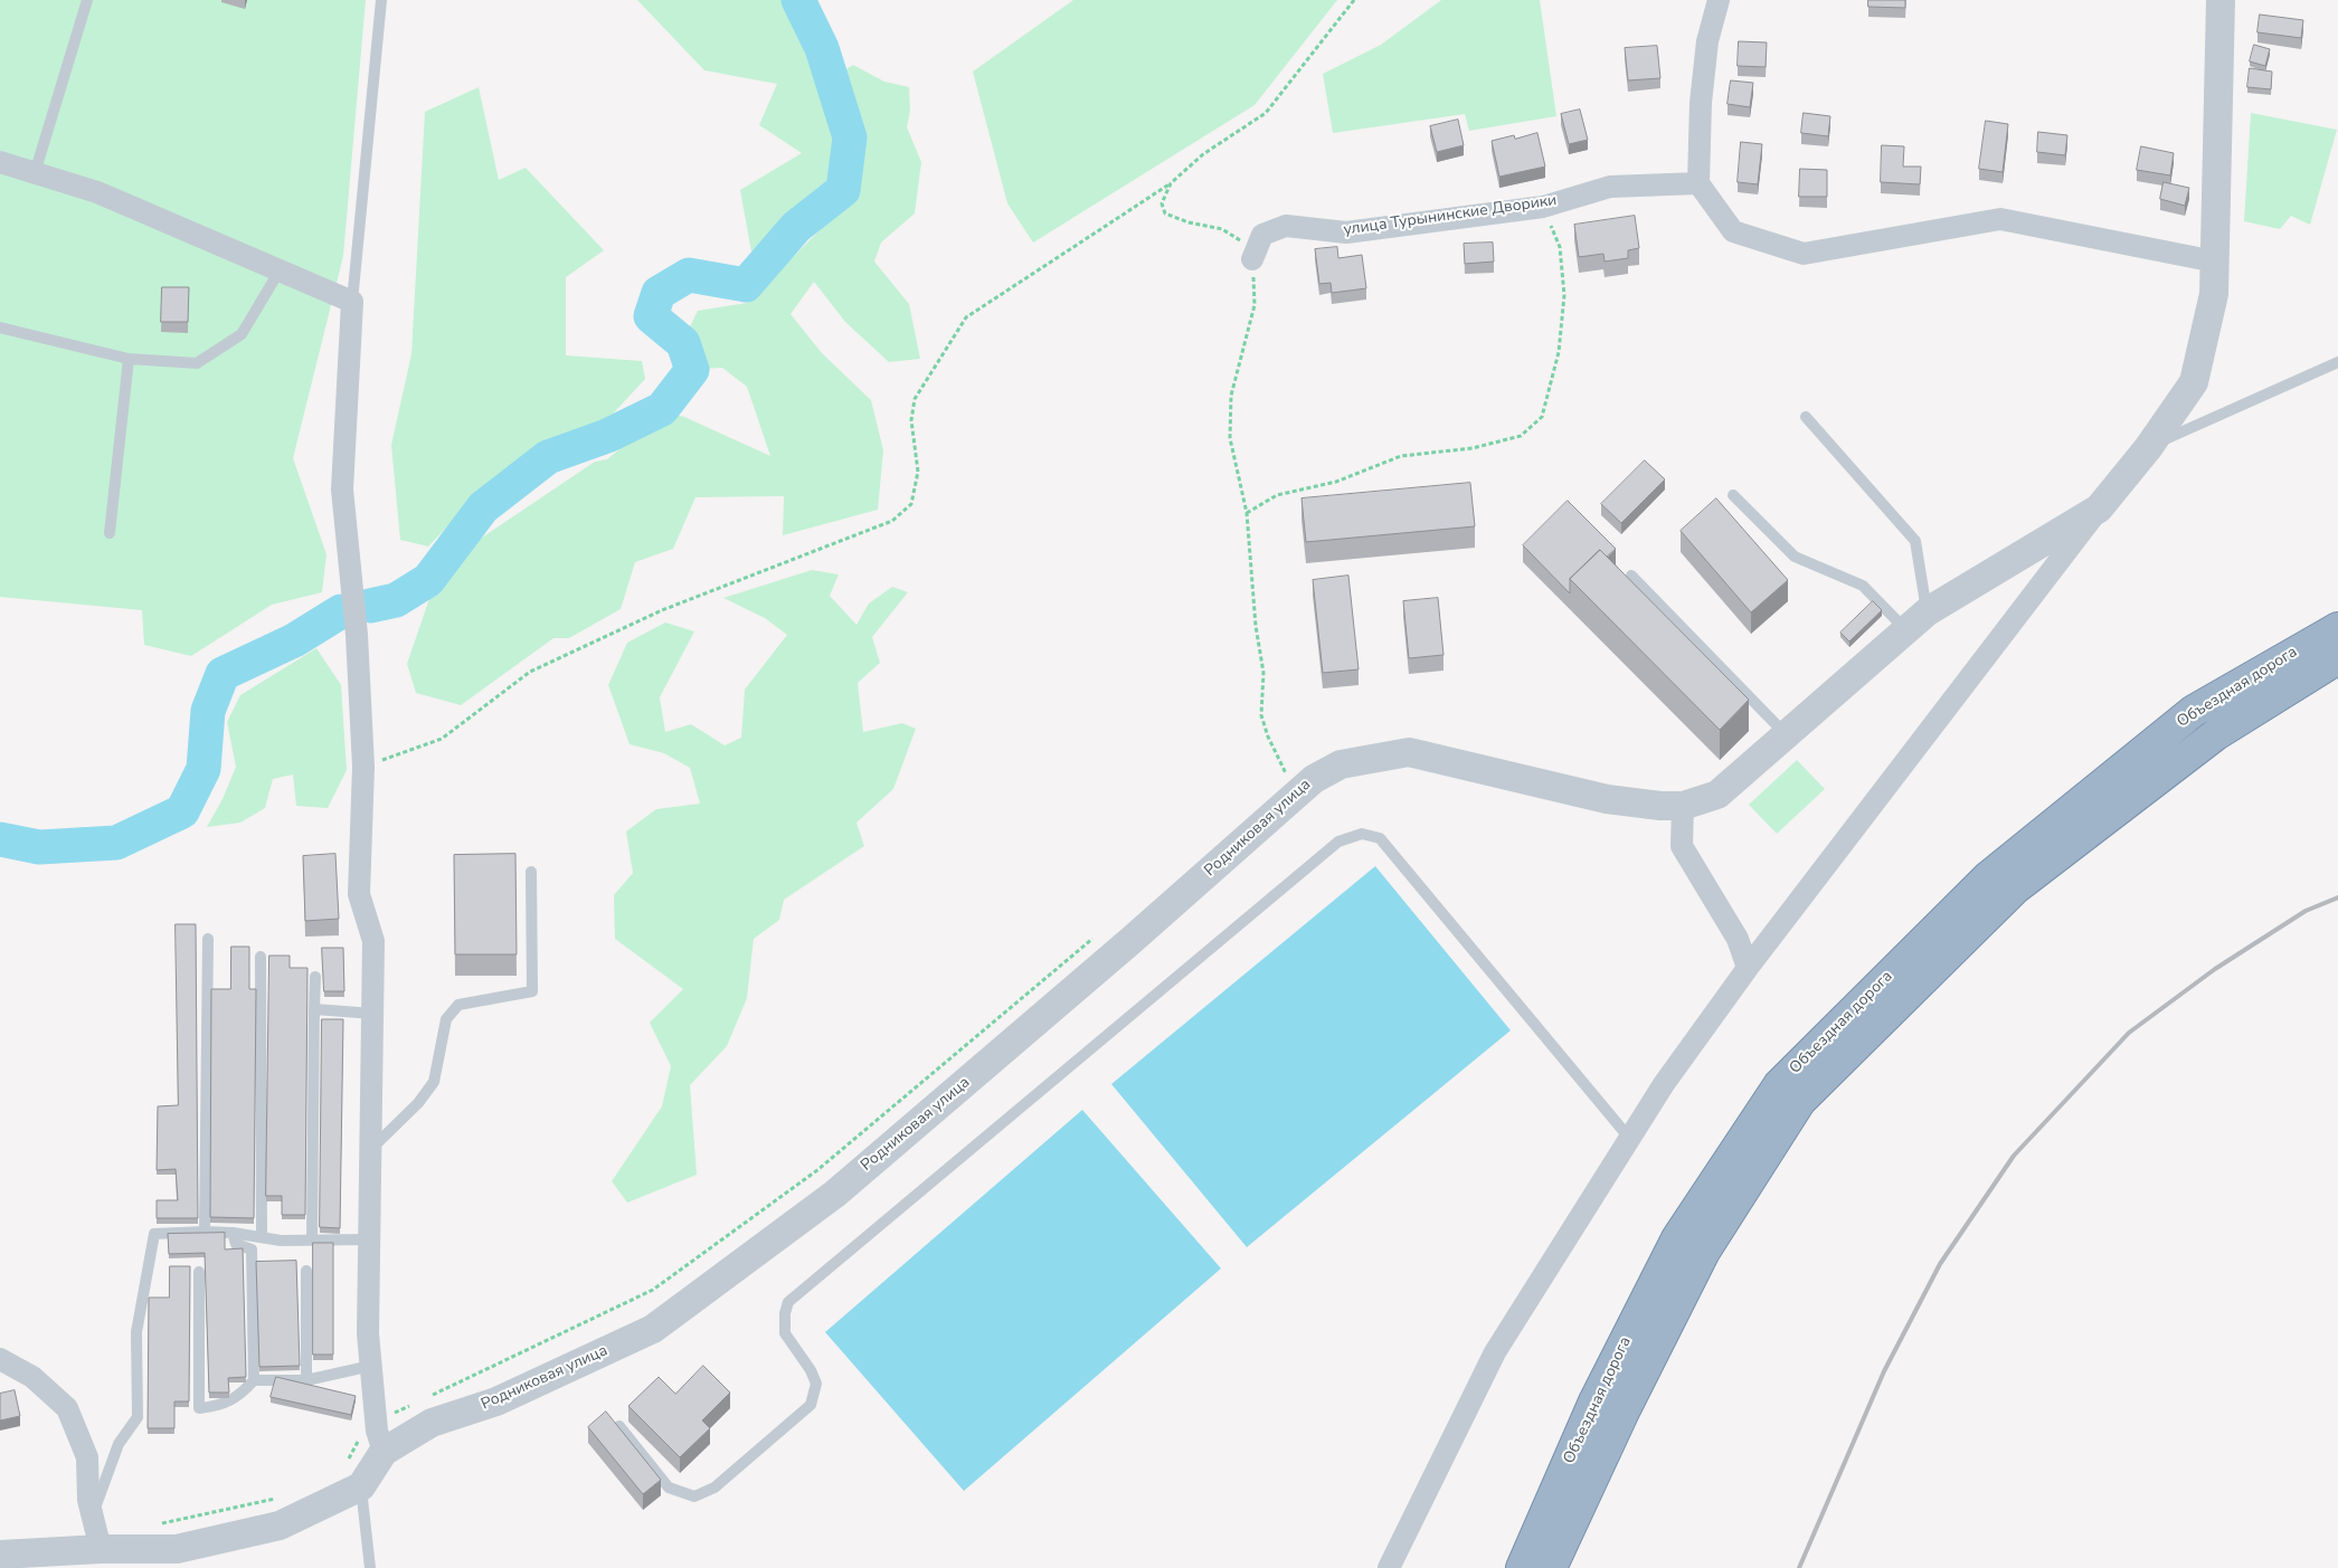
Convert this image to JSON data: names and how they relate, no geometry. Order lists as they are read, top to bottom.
{
  "streets": {
    "highway": ["Объездная дорога"],
    "street": ["улица Турынинские Дворики", "Родниковая улица"]
  }
}
